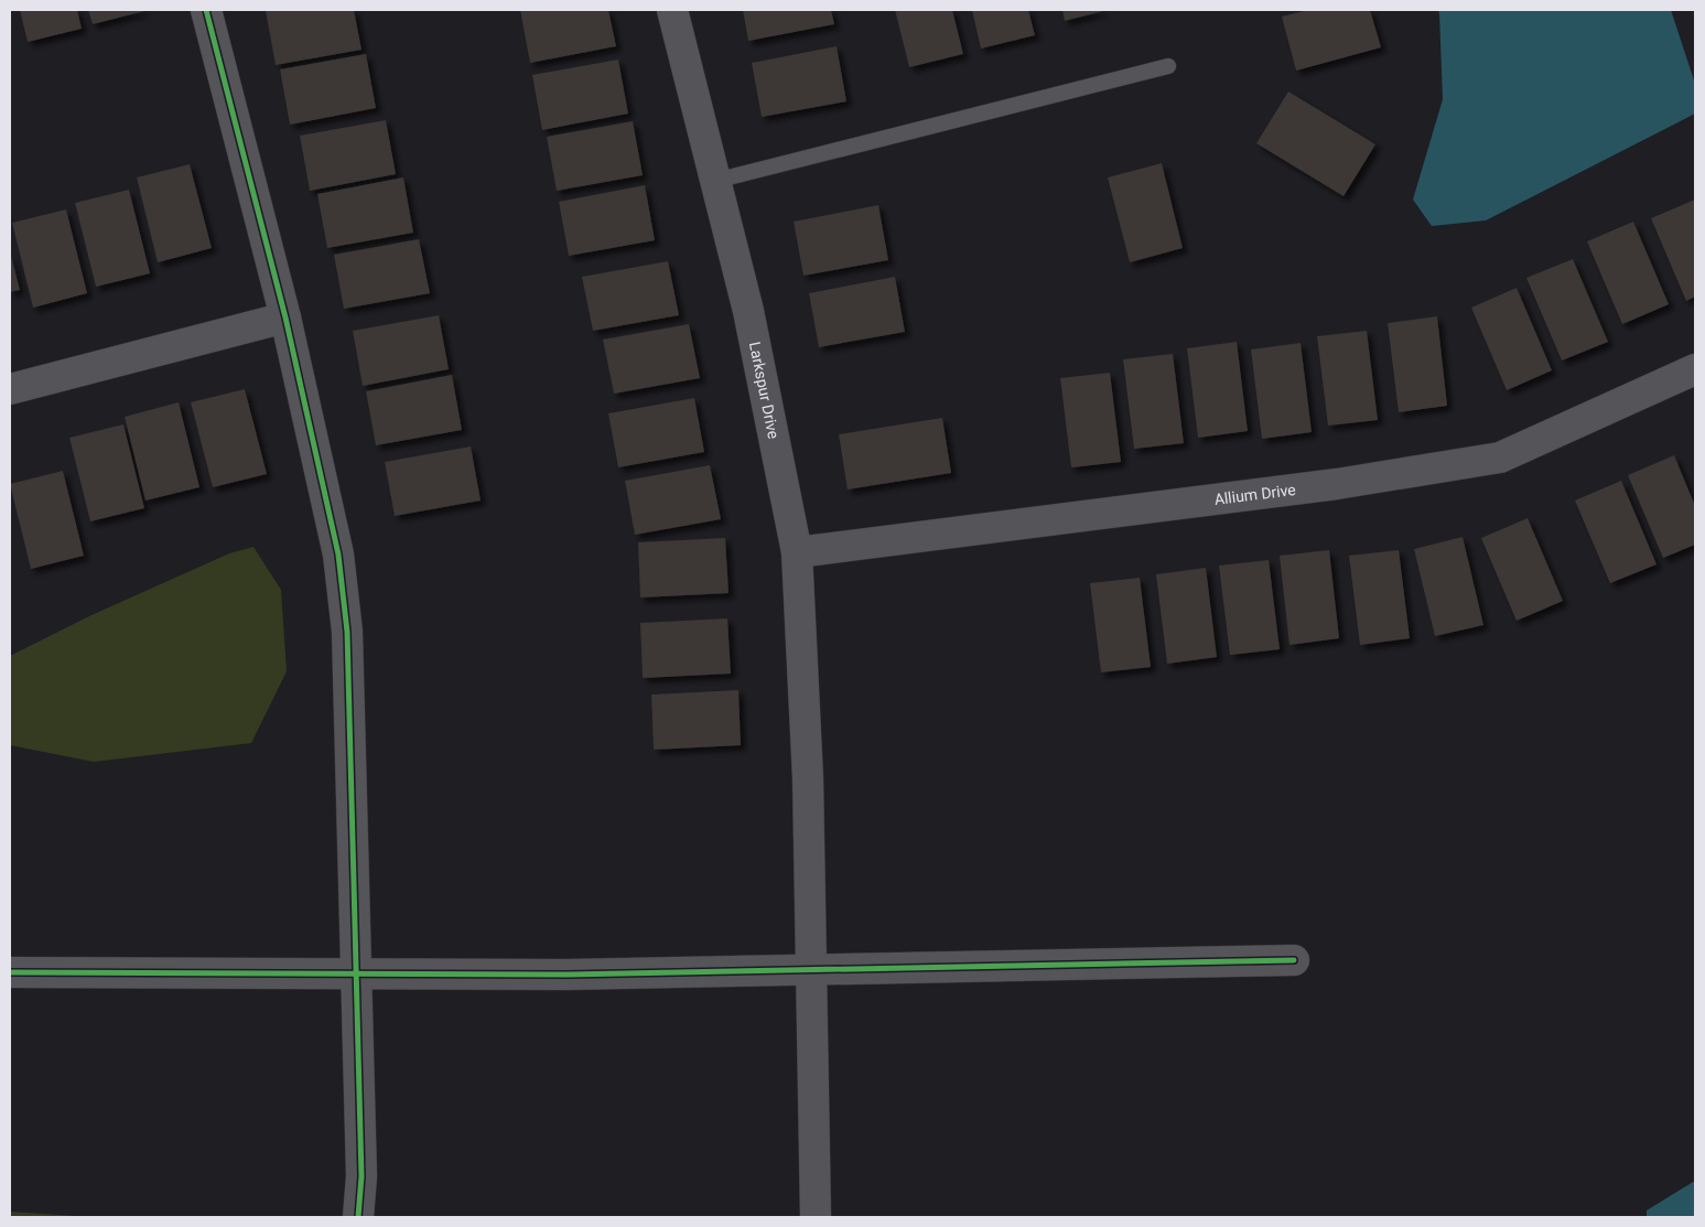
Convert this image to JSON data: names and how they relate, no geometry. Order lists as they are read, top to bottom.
{
  "streets": {
    "street": ["Larkspur Drive", "Allium Drive"]
  },
  "crossings": [
    ["Larkspur Drive", "Allium Drive"]
  ]
}
